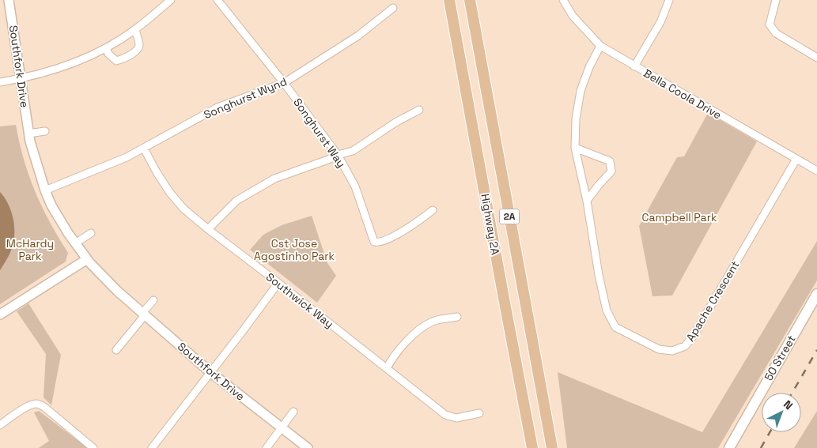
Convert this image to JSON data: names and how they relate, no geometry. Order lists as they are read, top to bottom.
{
  "streets": {
    "main road": ["2A", "Highway 2A", "50 Street"],
    "street": [
      "Southfork Drive",
      "Bella Coola Drive",
      "Songhurst Wynd",
      "Songhurst Way",
      "Southwick Way",
      "Apache Crescent"
    ]
  },
  "crossings": [
    ["Southfork Drive", "Songhurst Wynd"],
    ["Bella Coola Drive", "Apache Crescent"],
    ["Songhurst Wynd", "Songhurst Way"],
    ["Songhurst Wynd", "Southwick Way"]
  ],
  "parks": ["Campbell Park", "McHardy Park", "Cst Jose Agostinho Park"],
  "north": "top right"
}
